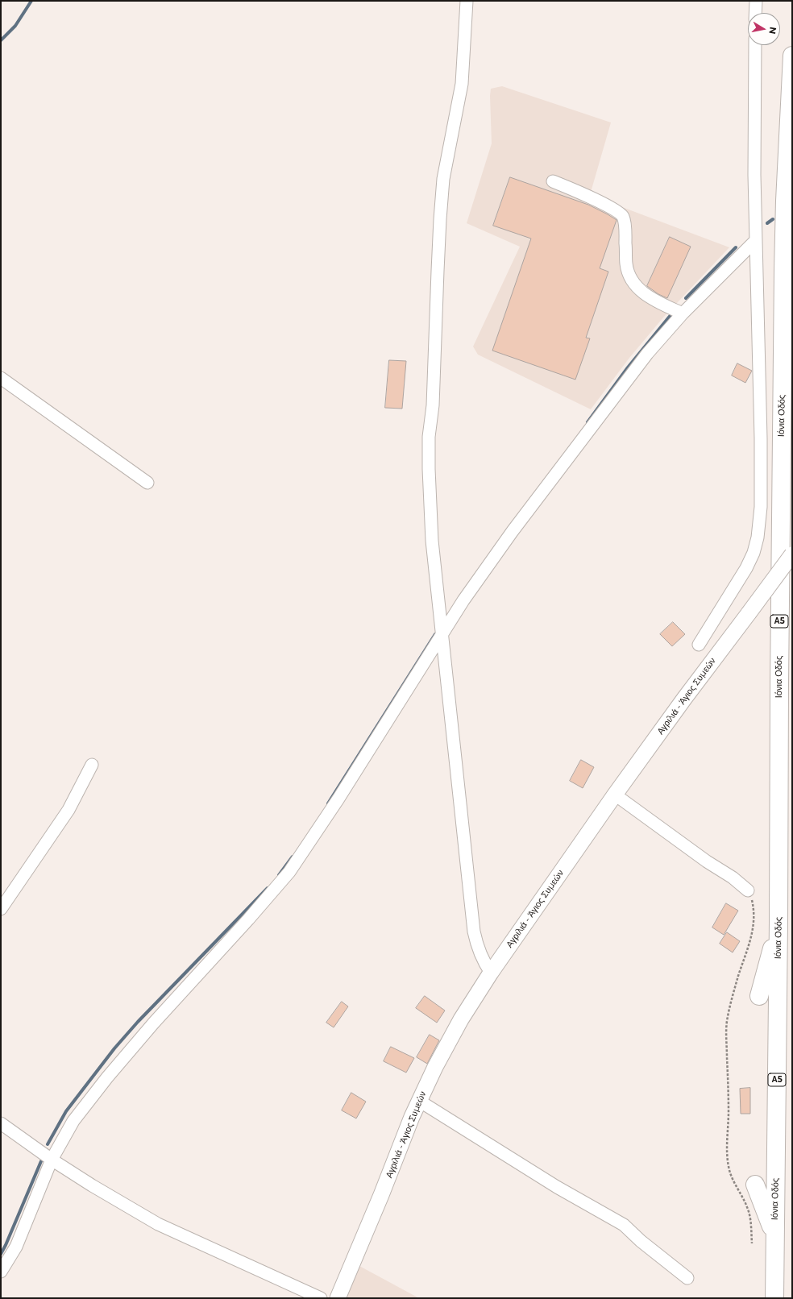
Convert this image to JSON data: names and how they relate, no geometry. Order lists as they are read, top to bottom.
{
  "streets": {
    "highway": ["Ιόνια Οδός", "Α5"],
    "main road": ["Αγριλιά - Άγιος Συμεών"]
  },
  "north": "right"
}
